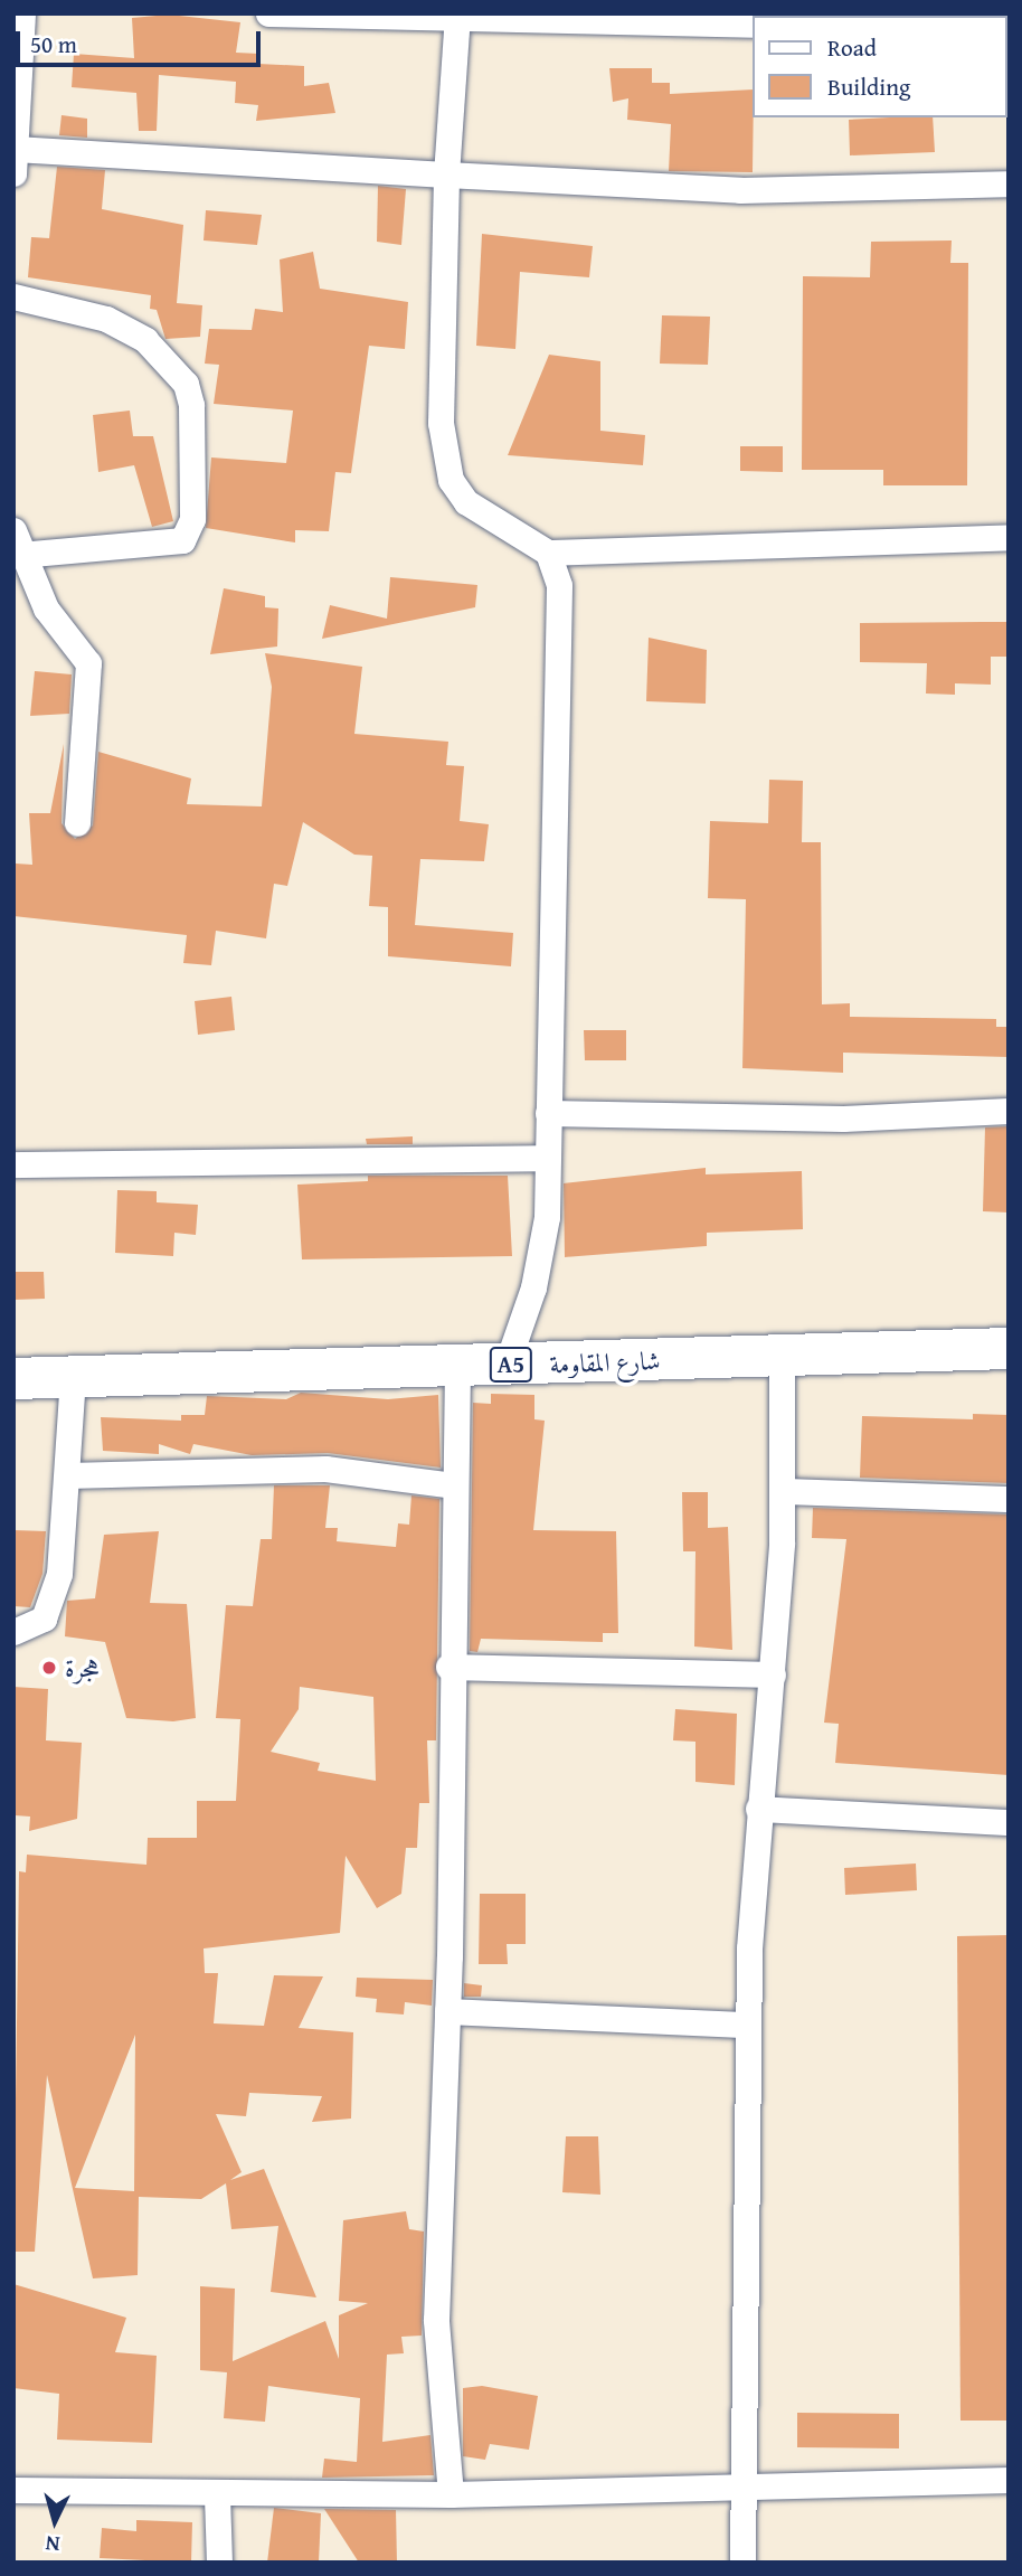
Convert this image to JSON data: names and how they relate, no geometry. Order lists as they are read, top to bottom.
{
  "streets": {
    "highway": ["شارع المقاومة", "A5"]
  },
  "places": ["هجرة"],
  "legend": ["Road", "Building"],
  "scale_bar": "50 m",
  "north": "bottom"
}
